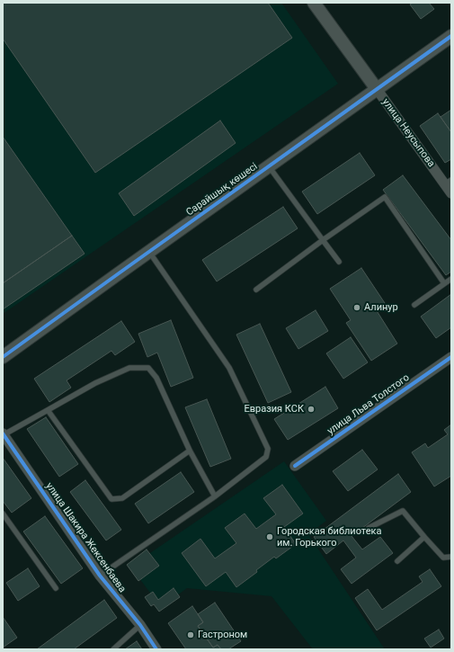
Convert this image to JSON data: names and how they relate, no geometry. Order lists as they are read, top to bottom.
{
  "streets": {
    "street": [
      "улица Неусыпова",
      "Сарайшық көшесі",
      "улица Льва Толстого",
      "улица Шакира Жексенбаева"
    ]
  },
  "crossings": [
    ["улица Неусыпова", "Сарайшық көшесі"]
  ],
  "places": [
    "Алинур",
    "Евразия КСК",
    "Городская библиотека им. Горького",
    "Гастроном"
  ]
}
